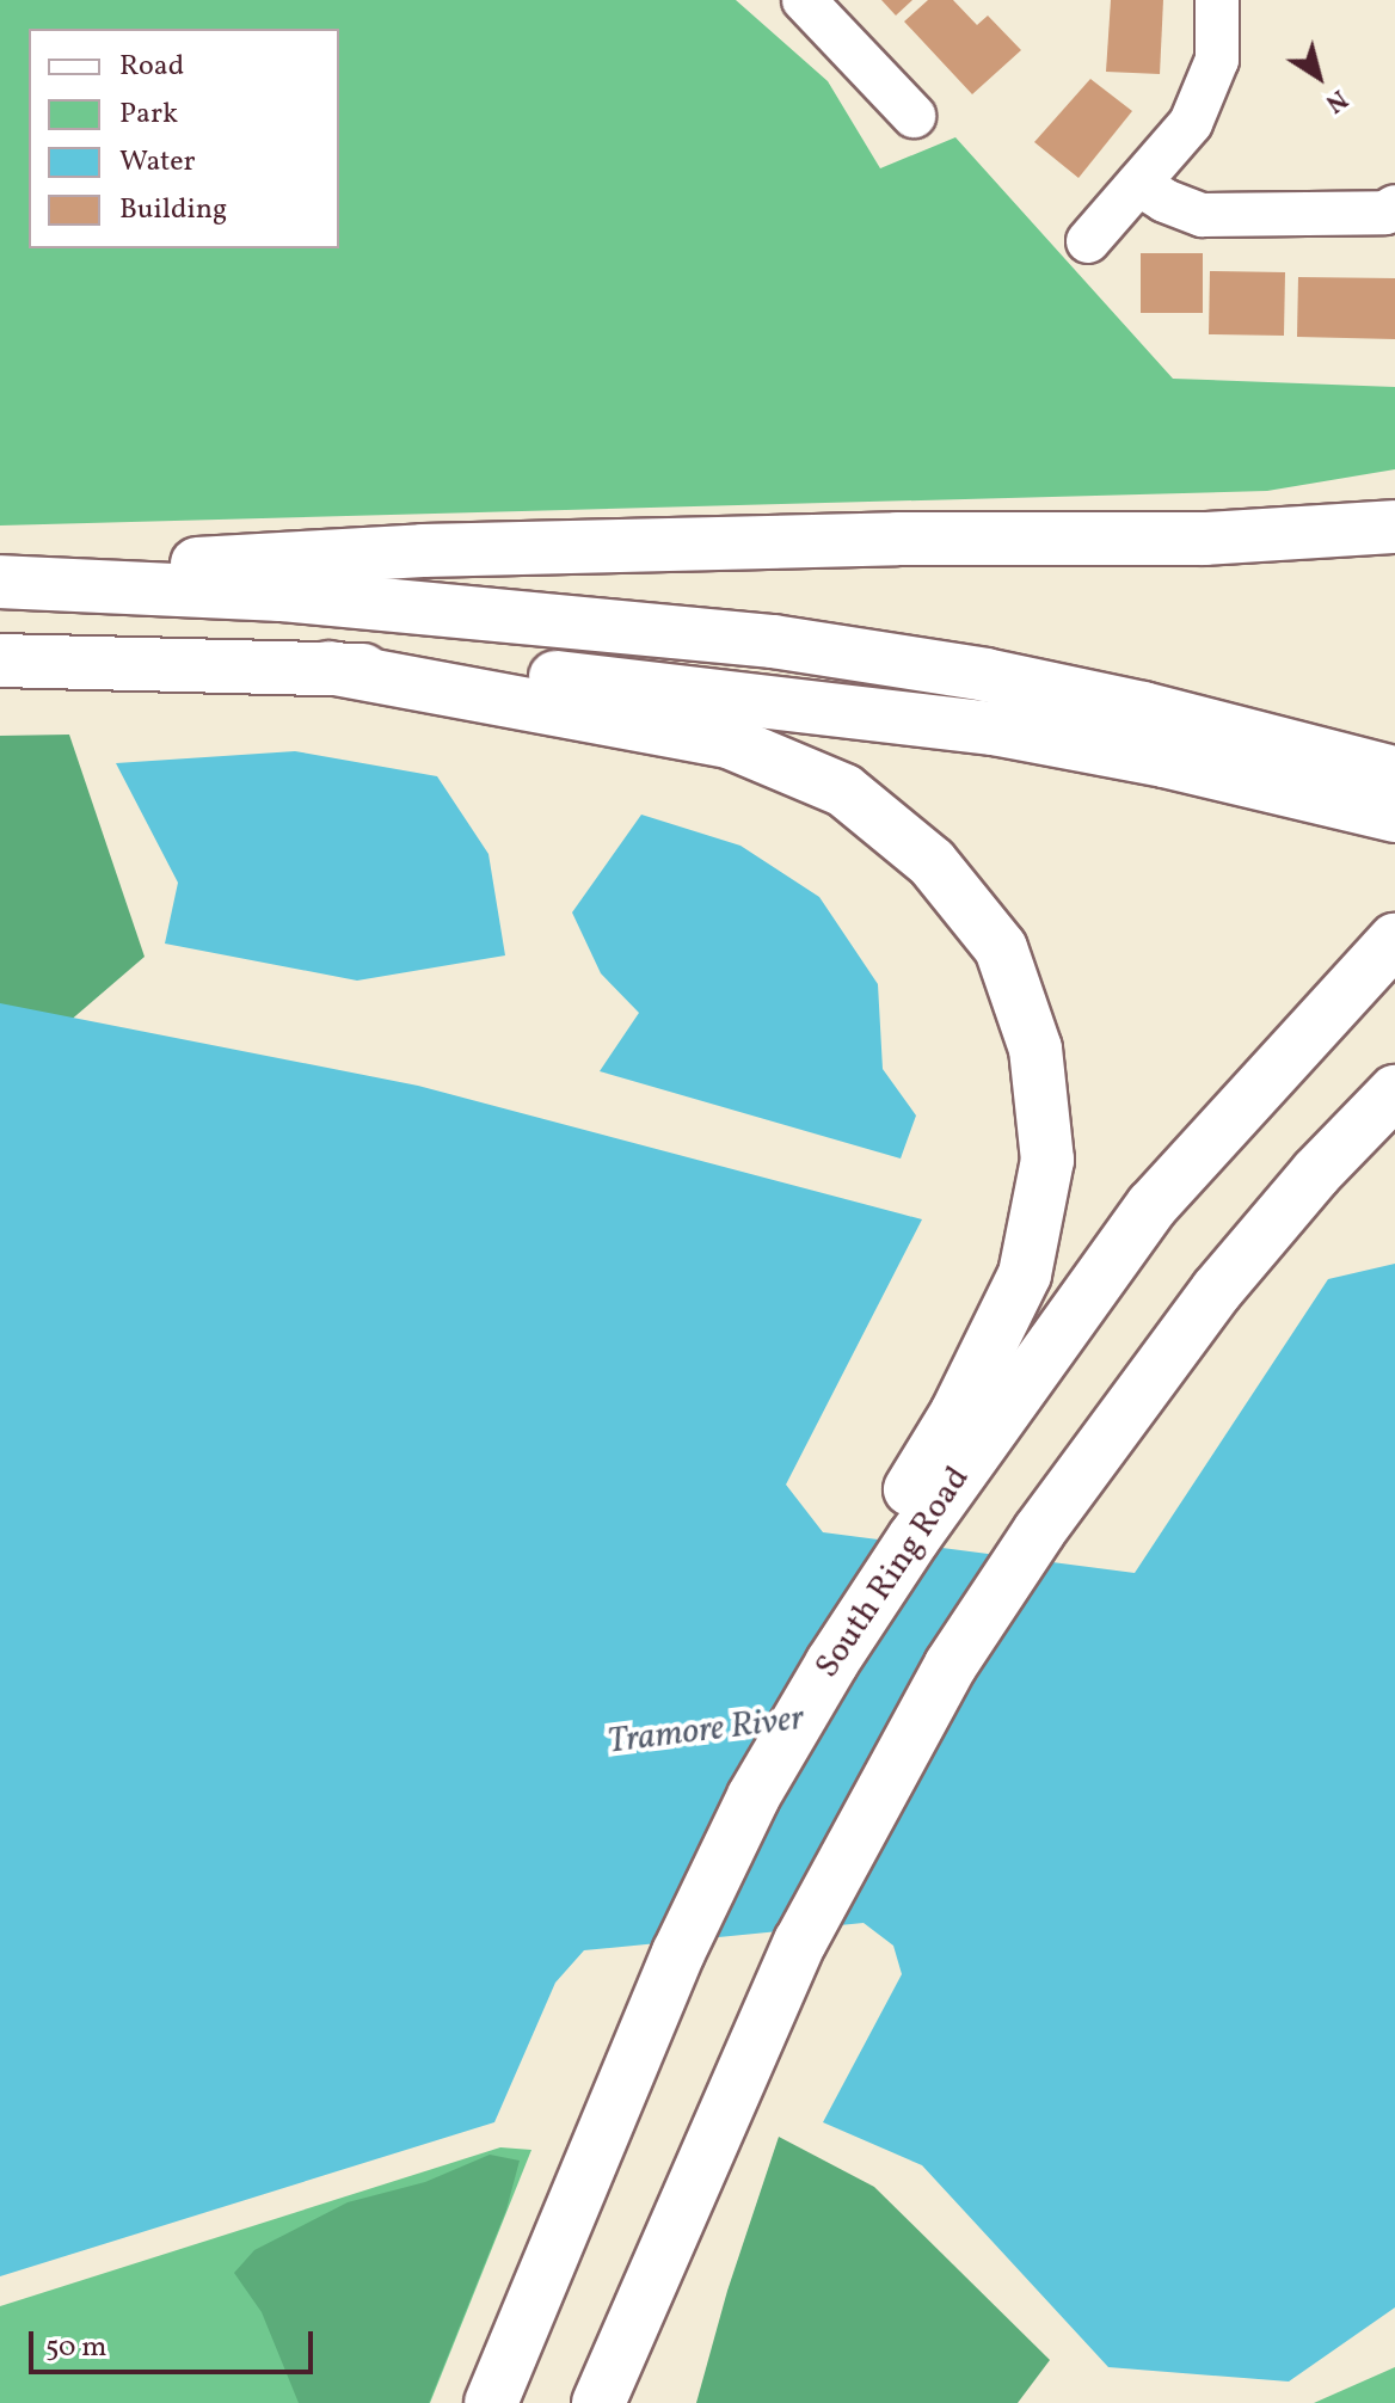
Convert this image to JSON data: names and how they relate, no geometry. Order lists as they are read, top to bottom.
{
  "streets": {
    "highway": ["South Ring Road"]
  },
  "water": ["Tramore River"],
  "legend": [
    "Road",
    "Park",
    "Water",
    "Building"
  ],
  "scale_bar": "50 m",
  "north": "bottom right"
}
